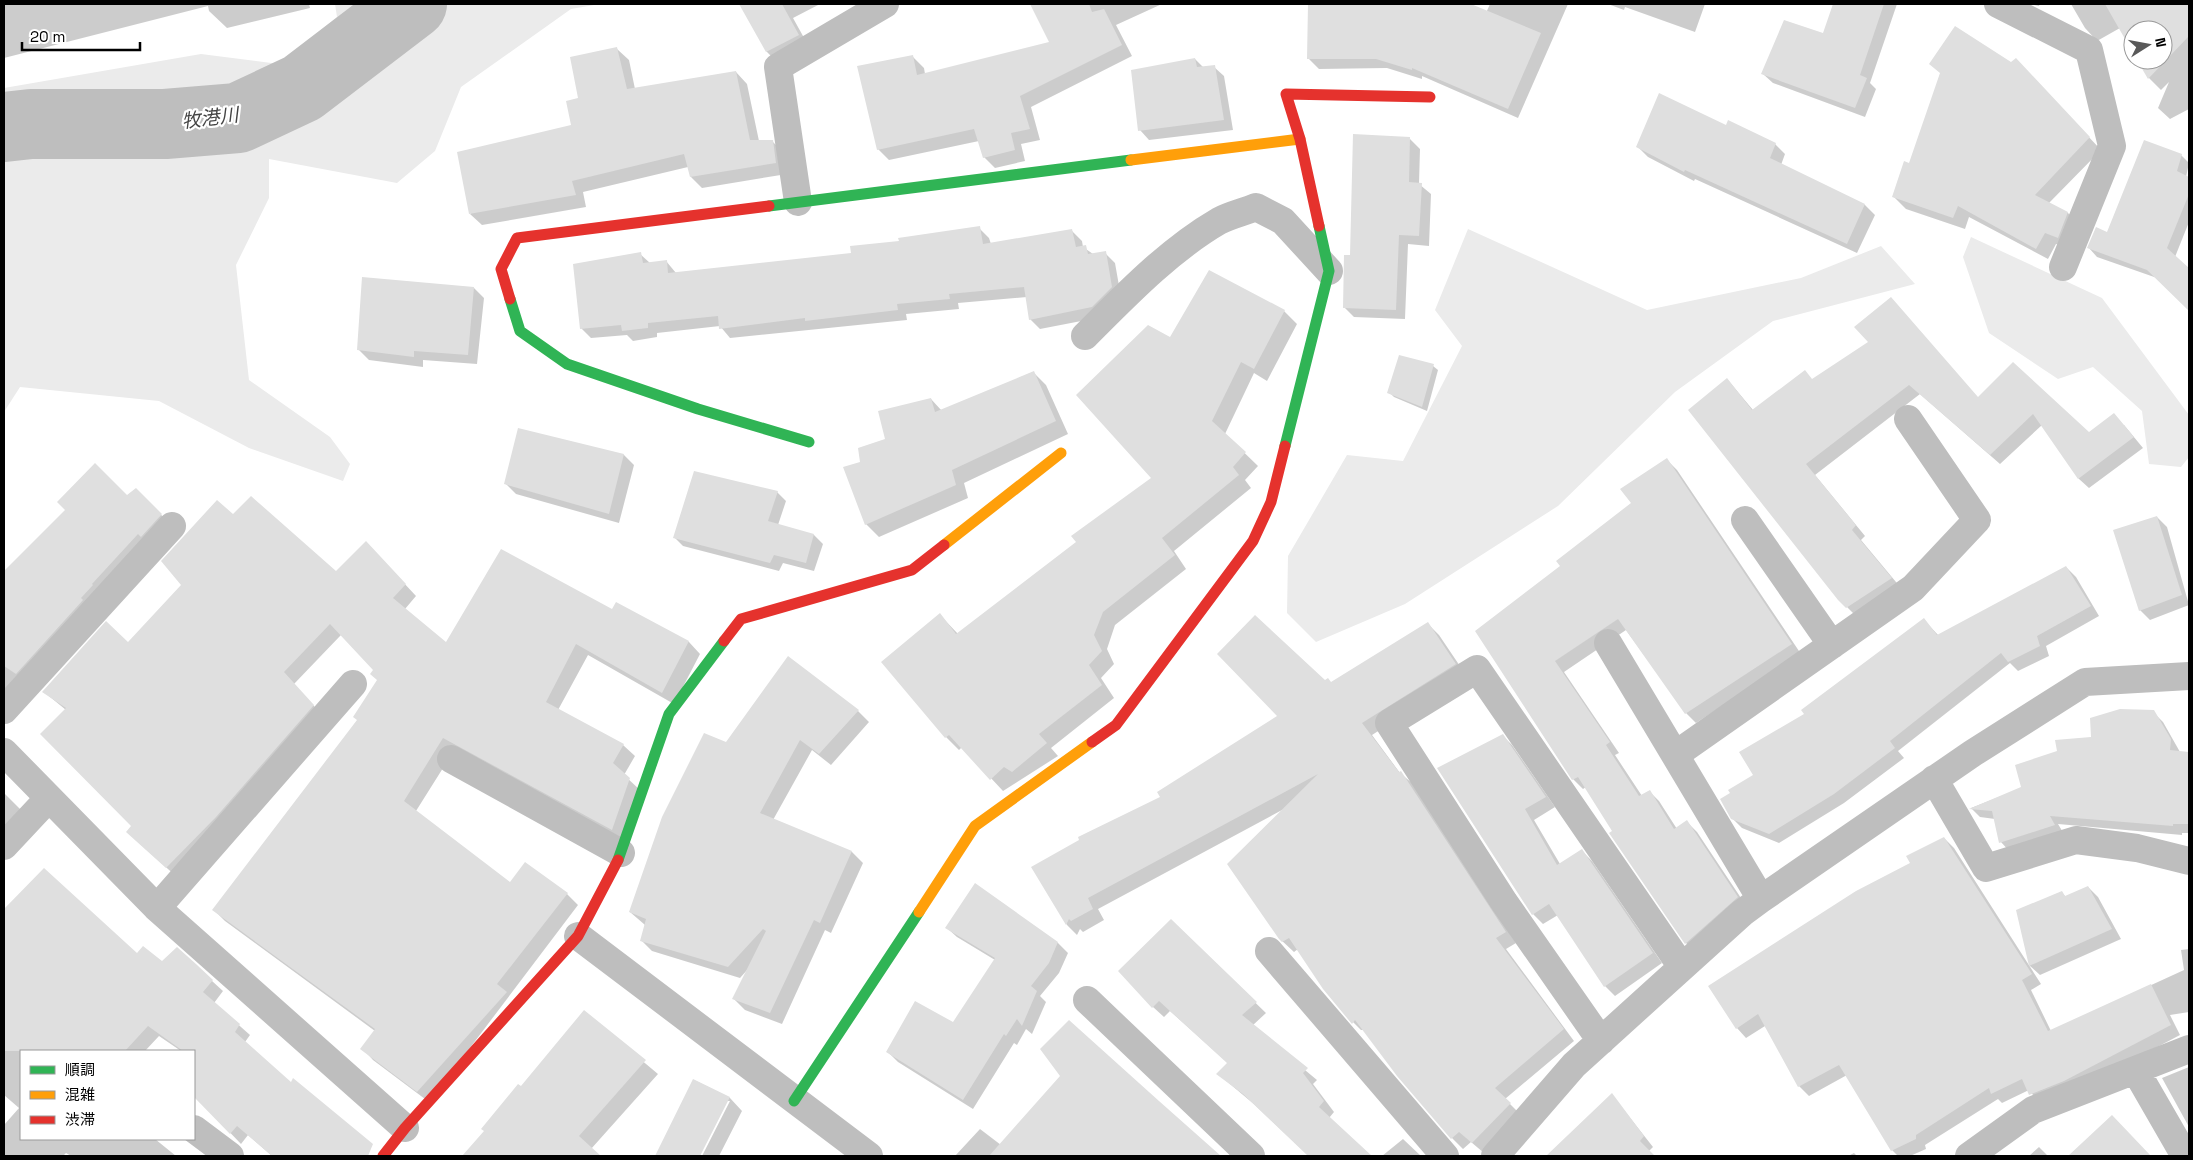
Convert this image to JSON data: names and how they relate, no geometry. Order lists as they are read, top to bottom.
{
  "water": ["牧港川"],
  "legend": ["順調", "混雑", "渋滞"],
  "scale_bar": "20 m",
  "north": "right"
}
